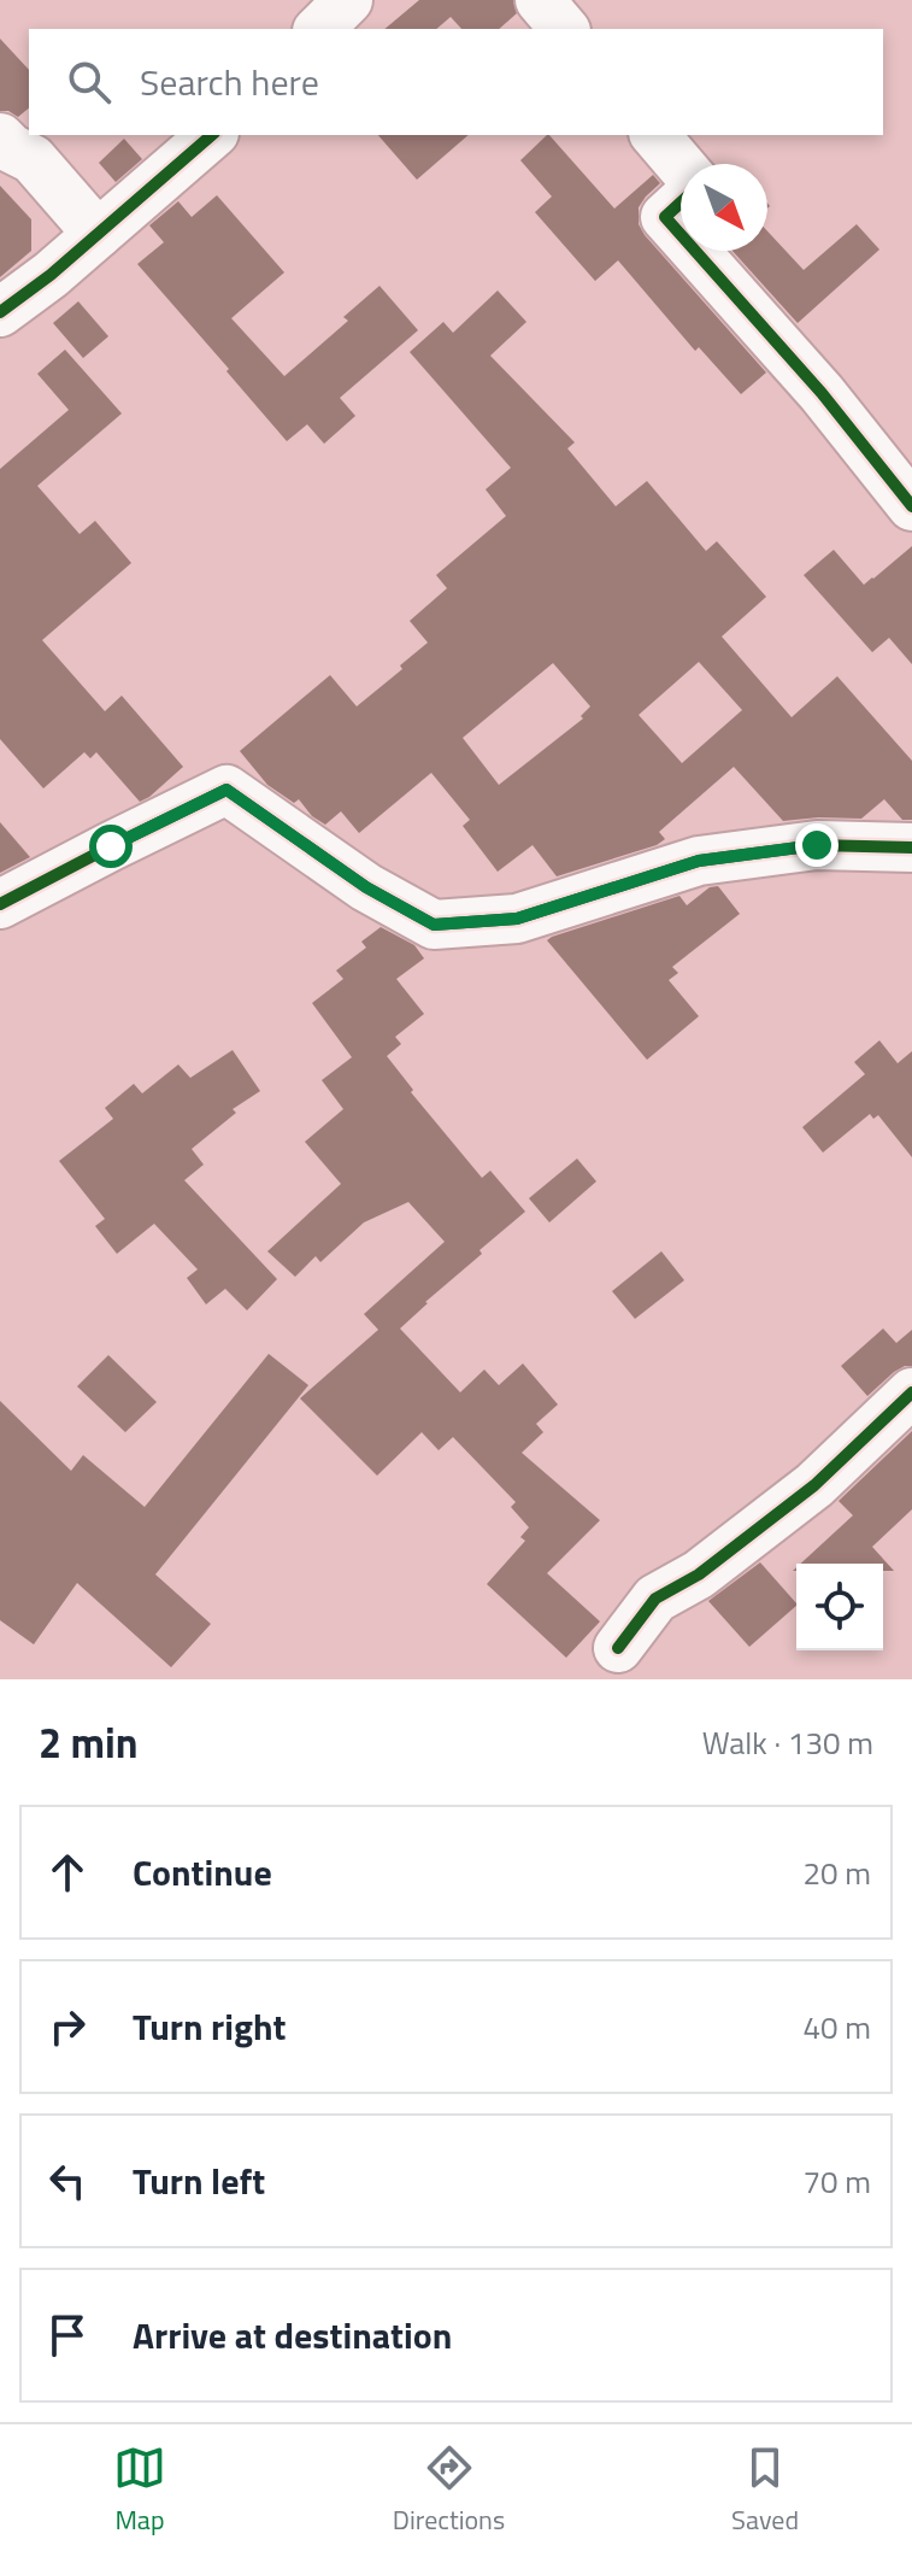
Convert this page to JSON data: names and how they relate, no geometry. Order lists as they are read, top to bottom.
{
  "north": "bottom right",
  "page": {
    "search": "Search here",
    "heading": ["2 min", "Walk · 130 m"],
    "list": [
      ["Continue", "20 m"],
      ["Turn right", "40 m"],
      ["Turn left", "70 m"],
      "Arrive at destination"
    ],
    "nav": ["Map", "Directions", "Saved"]
  }
}
